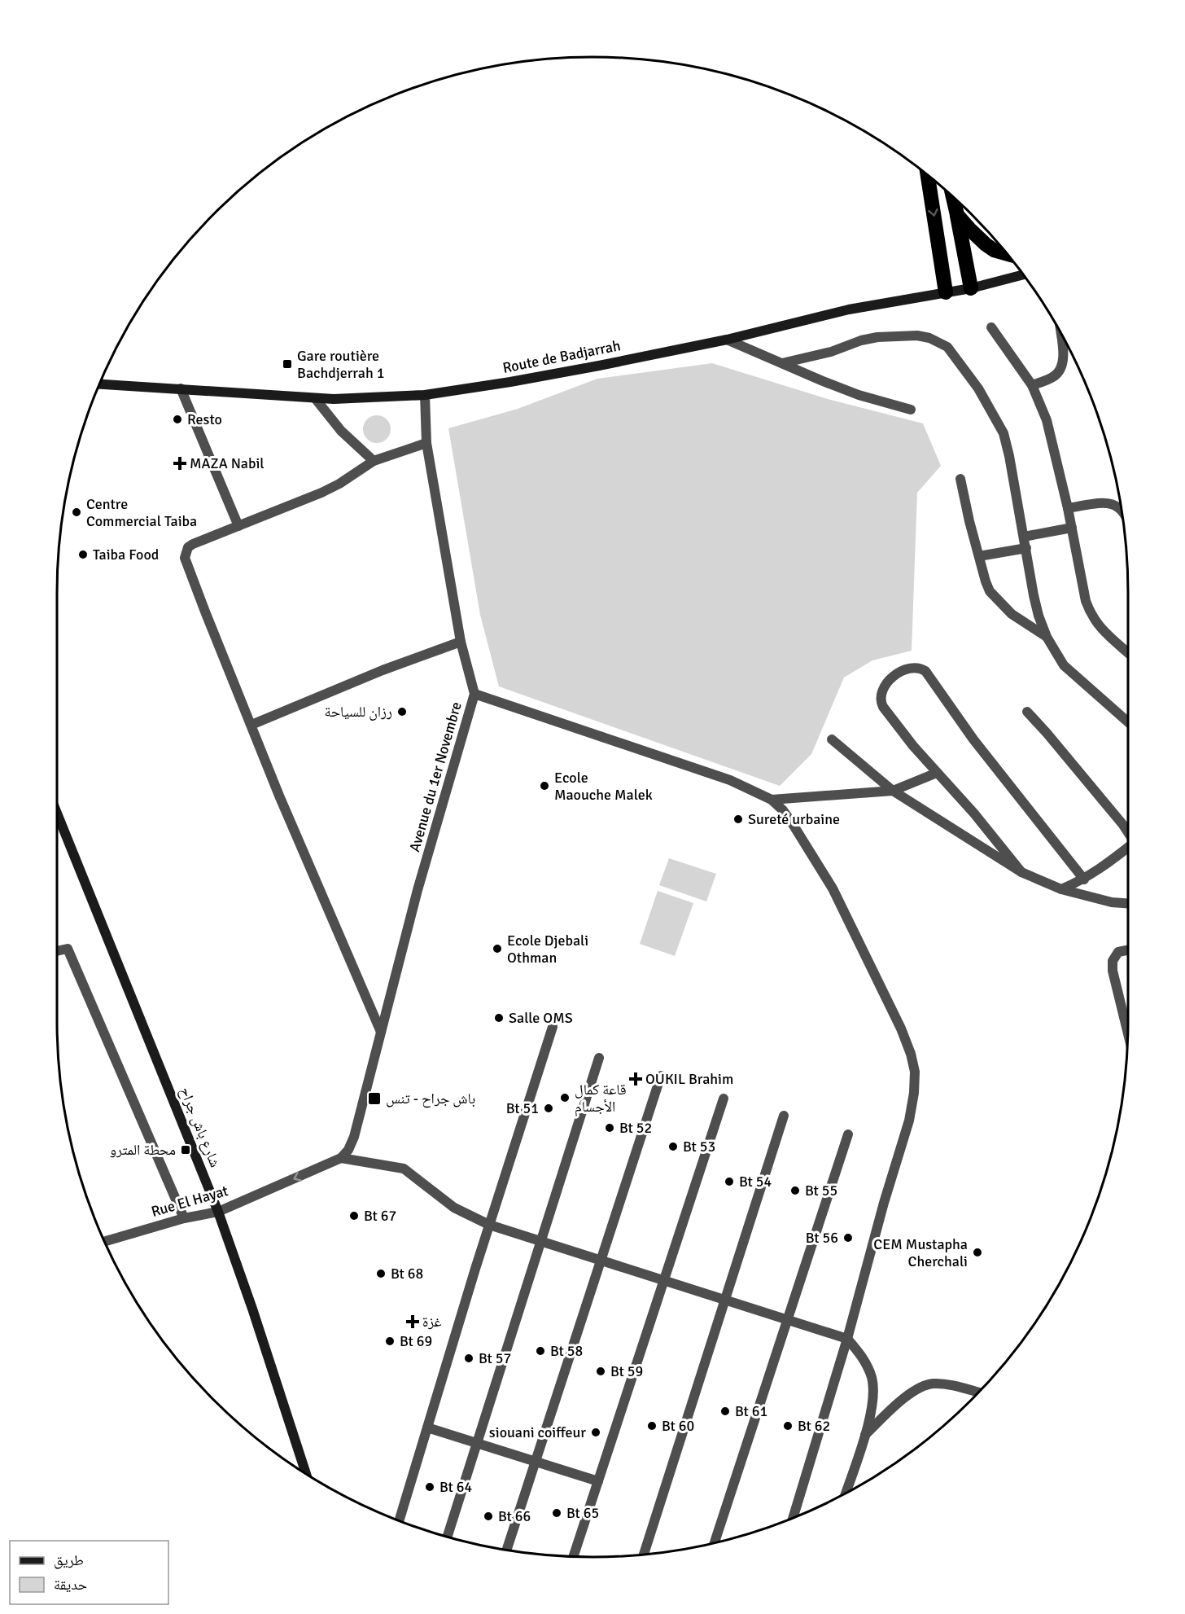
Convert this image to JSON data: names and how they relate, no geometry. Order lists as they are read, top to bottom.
{
  "streets": {
    "main road": ["Route de Badjarrah", "شارع باش جراح"],
    "street": ["Avenue du 1er Novembre", "Rue El Hayat"]
  },
  "crossings": [
    ["Route de Badjarrah", "Avenue du 1er Novembre"],
    ["Avenue du 1er Novembre", "Rue El Hayat"],
    ["شارع باش جراح", "Rue El Hayat"]
  ],
  "one_way": ["Rue El Hayat"],
  "places": {
    "transit": ["Gare routière Bachdjerrah 1", "باش جراح - تنس", "محطة المترو"],
    "other": [
      "Resto",
      "Centre Commercial Taiba",
      "Taiba Food",
      "رزان للسياحة",
      "Ecole Maouche Malek",
      "Sureté urbaine",
      "Ecole Djebali Othman",
      "Salle OMS",
      "قاعة كمال الأجسام",
      "Bt 51",
      "Bt 52",
      "Bt 53",
      "Bt 54",
      "Bt 55",
      "Bt 67",
      "Bt 56",
      "CEM Mustapha Cherchali",
      "Bt 68",
      "Bt 69",
      "Bt 58",
      "Bt 57",
      "Bt 59",
      "Bt 61",
      "Bt 60",
      "Bt 62",
      "siouani coiffeur",
      "Bt 64",
      "Bt 65",
      "Bt 66"
    ],
    "health": ["MAZA Nabil", "OUKIL Brahim", "غزة"]
  },
  "legend": ["طريق", "حديقة"]
}
